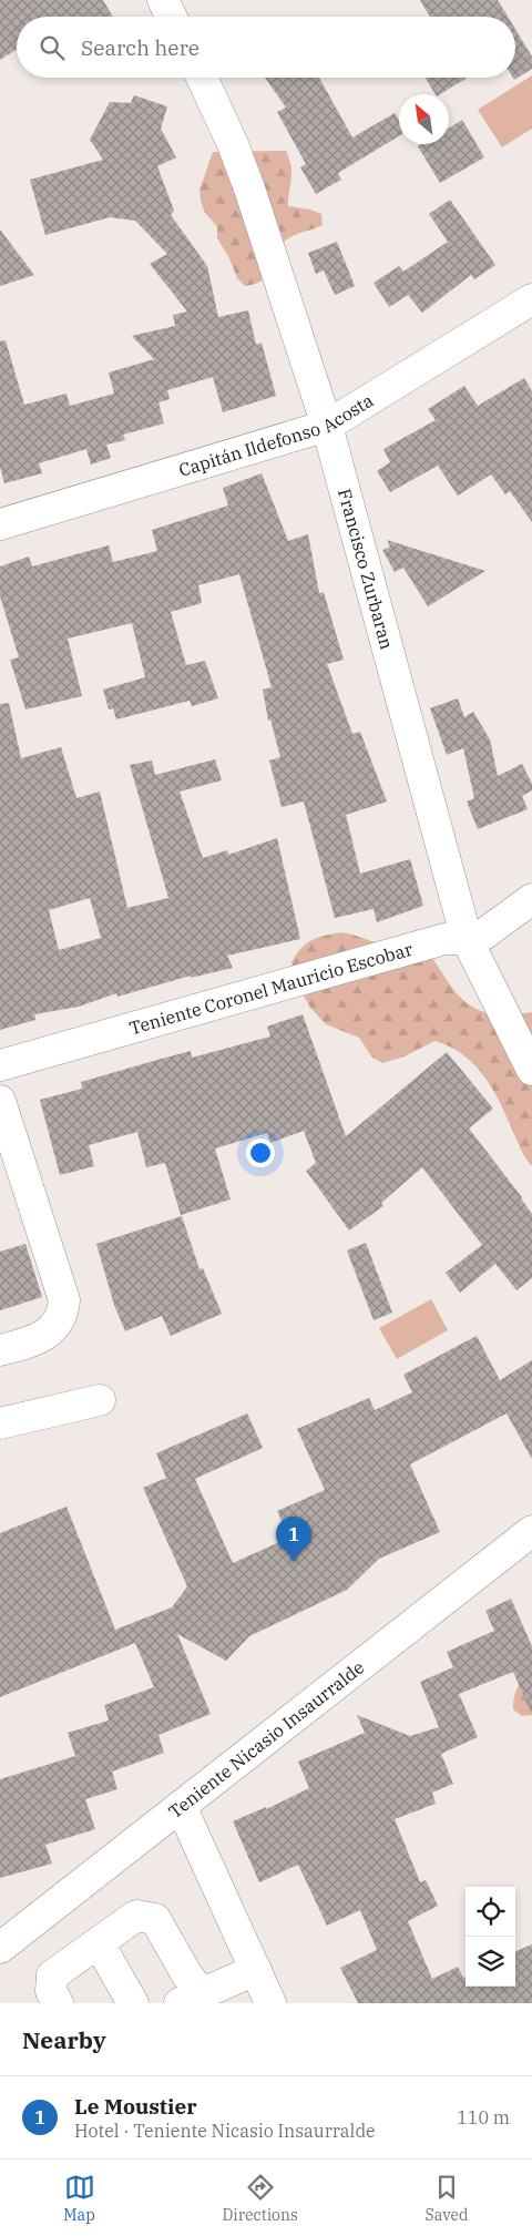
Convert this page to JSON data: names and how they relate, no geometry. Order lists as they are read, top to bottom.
{
  "streets": {
    "street": [
      "Capitán Ildefonso Acosta",
      "Francisco Zurbaran",
      "Teniente Coronel Mauricio Escobar",
      "Teniente Nicasio Insaurralde"
    ]
  },
  "crossings": [
    ["Capitán Ildefonso Acosta", "Francisco Zurbaran"],
    ["Francisco Zurbaran", "Teniente Coronel Mauricio Escobar"]
  ],
  "north": "top left",
  "page": {
    "search": "Search here",
    "pins": "1",
    "heading": "Nearby",
    "list": [
      {
        "mark": "1",
        "name": "Le Moustier",
        "note": "Hotel · Teniente Nicasio Insaurralde",
        "value": "110 m"
      }
    ],
    "nav": ["Map", "Directions", "Saved"]
  }
}
